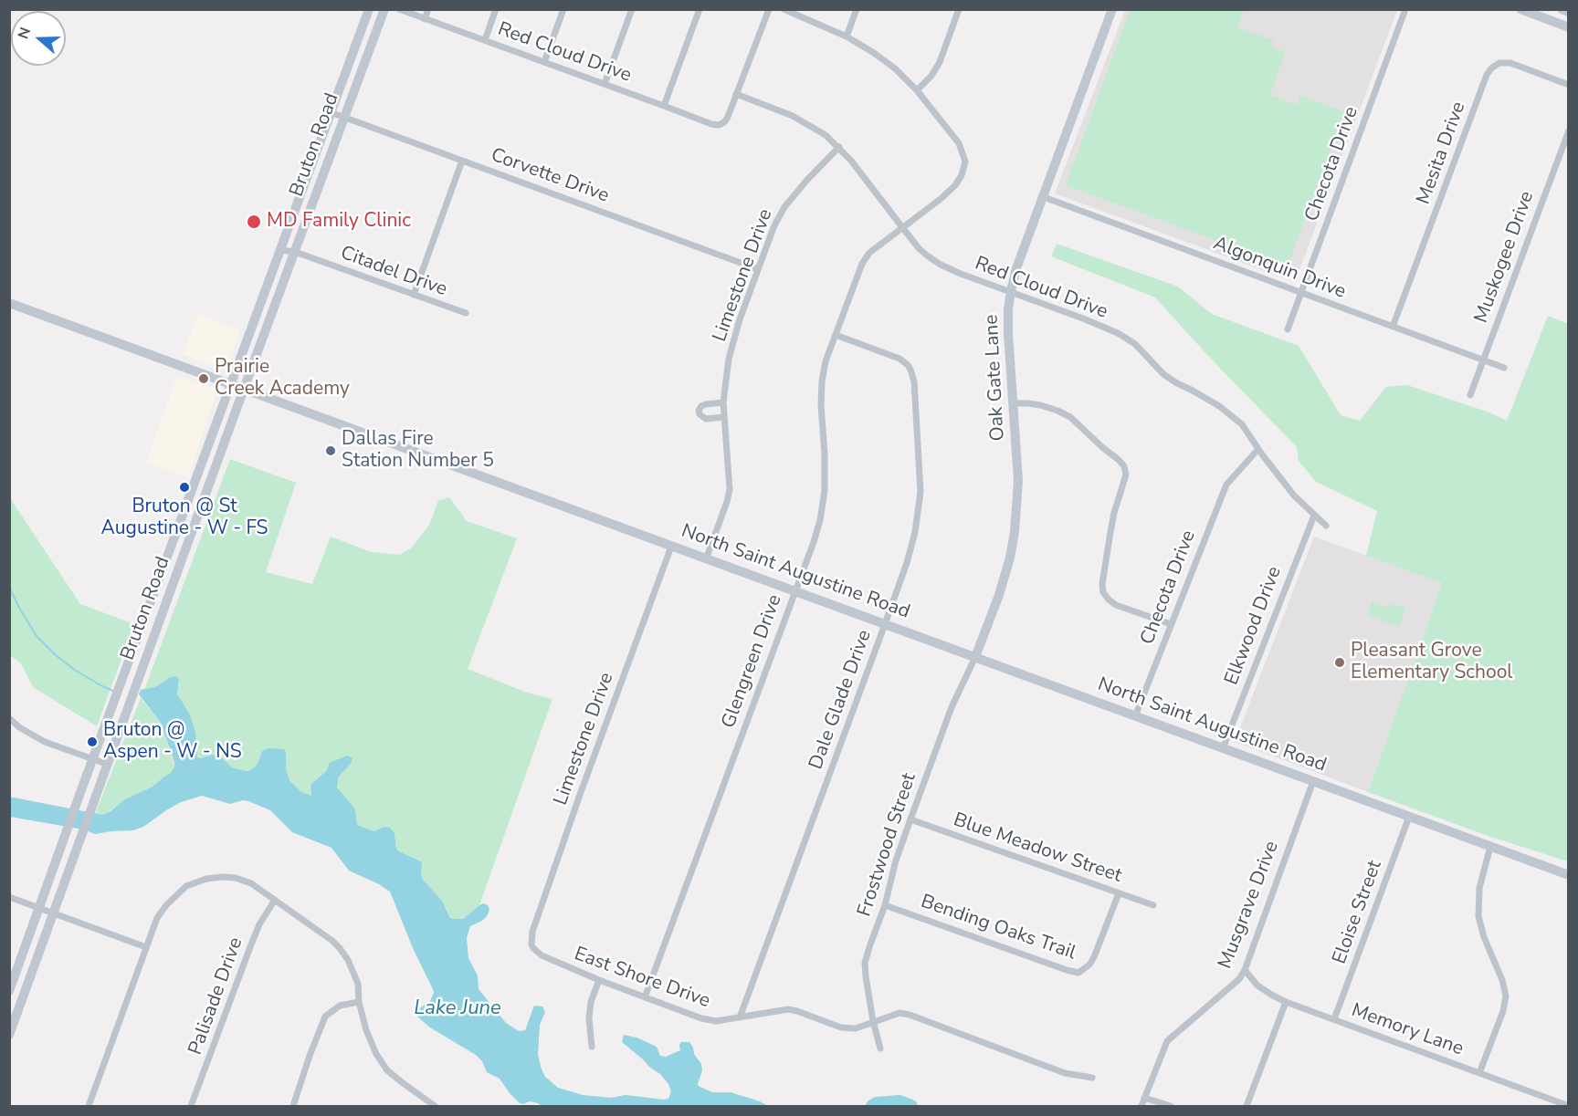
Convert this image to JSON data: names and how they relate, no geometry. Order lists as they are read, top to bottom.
{
  "streets": {
    "street": [
      "Red Cloud Drive",
      "Bruton Road",
      "Mesita Drive",
      "Checota Drive",
      "Corvette Drive",
      "Muskogee Drive",
      "Algonquin Drive",
      "Citadel Drive",
      "Limestone Drive",
      "Oak Gate Lane",
      "North Saint Augustine Road",
      "Elkwood Drive",
      "Glengreen Drive",
      "Dale Glade Drive",
      "Frostwood Street",
      "Blue Meadow Street",
      "Musgrave Drive",
      "Eloise Street",
      "Bending Oaks Trail",
      "East Shore Drive",
      "Palisade Drive",
      "Memory Lane"
    ]
  },
  "crossings": [
    ["Red Cloud Drive", "Checota Drive"],
    ["Red Cloud Drive", "Limestone Drive"],
    ["Red Cloud Drive", "Oak Gate Lane"],
    ["Red Cloud Drive", "Elkwood Drive"],
    ["Red Cloud Drive", "Glengreen Drive"],
    ["Bruton Road", "Corvette Drive"],
    ["Bruton Road", "Citadel Drive"],
    ["Bruton Road", "North Saint Augustine Road"],
    ["Mesita Drive", "Algonquin Drive"],
    ["Checota Drive", "Algonquin Drive"],
    ["Checota Drive", "North Saint Augustine Road"],
    ["Corvette Drive", "Limestone Drive"],
    ["Muskogee Drive", "Algonquin Drive"],
    ["Algonquin Drive", "Oak Gate Lane"],
    ["Limestone Drive", "North Saint Augustine Road"],
    ["Limestone Drive", "East Shore Drive"],
    ["Oak Gate Lane", "North Saint Augustine Road"],
    ["Oak Gate Lane", "Frostwood Street"],
    ["North Saint Augustine Road", "Elkwood Drive"],
    ["North Saint Augustine Road", "Glengreen Drive"],
    ["North Saint Augustine Road", "Dale Glade Drive"],
    ["North Saint Augustine Road", "Frostwood Street"],
    ["North Saint Augustine Road", "Musgrave Drive"],
    ["North Saint Augustine Road", "Eloise Street"],
    ["Glengreen Drive", "Dale Glade Drive"],
    ["Glengreen Drive", "East Shore Drive"],
    ["Dale Glade Drive", "East Shore Drive"],
    ["Frostwood Street", "Blue Meadow Street"],
    ["Frostwood Street", "Bending Oaks Trail"],
    ["Frostwood Street", "East Shore Drive"],
    ["Blue Meadow Street", "Bending Oaks Trail"],
    ["Musgrave Drive", "Memory Lane"],
    ["Eloise Street", "Memory Lane"]
  ],
  "water": ["Lake June"],
  "places": [
    "MD Family Clinic",
    "Prairie Creek Academy",
    "Dallas Fire Station Number 5",
    "Bruton @ St Augustine - W - FS",
    "Pleasant Grove Elementary School",
    "Bruton @ Aspen - W - NS"
  ],
  "north": "left"
}
